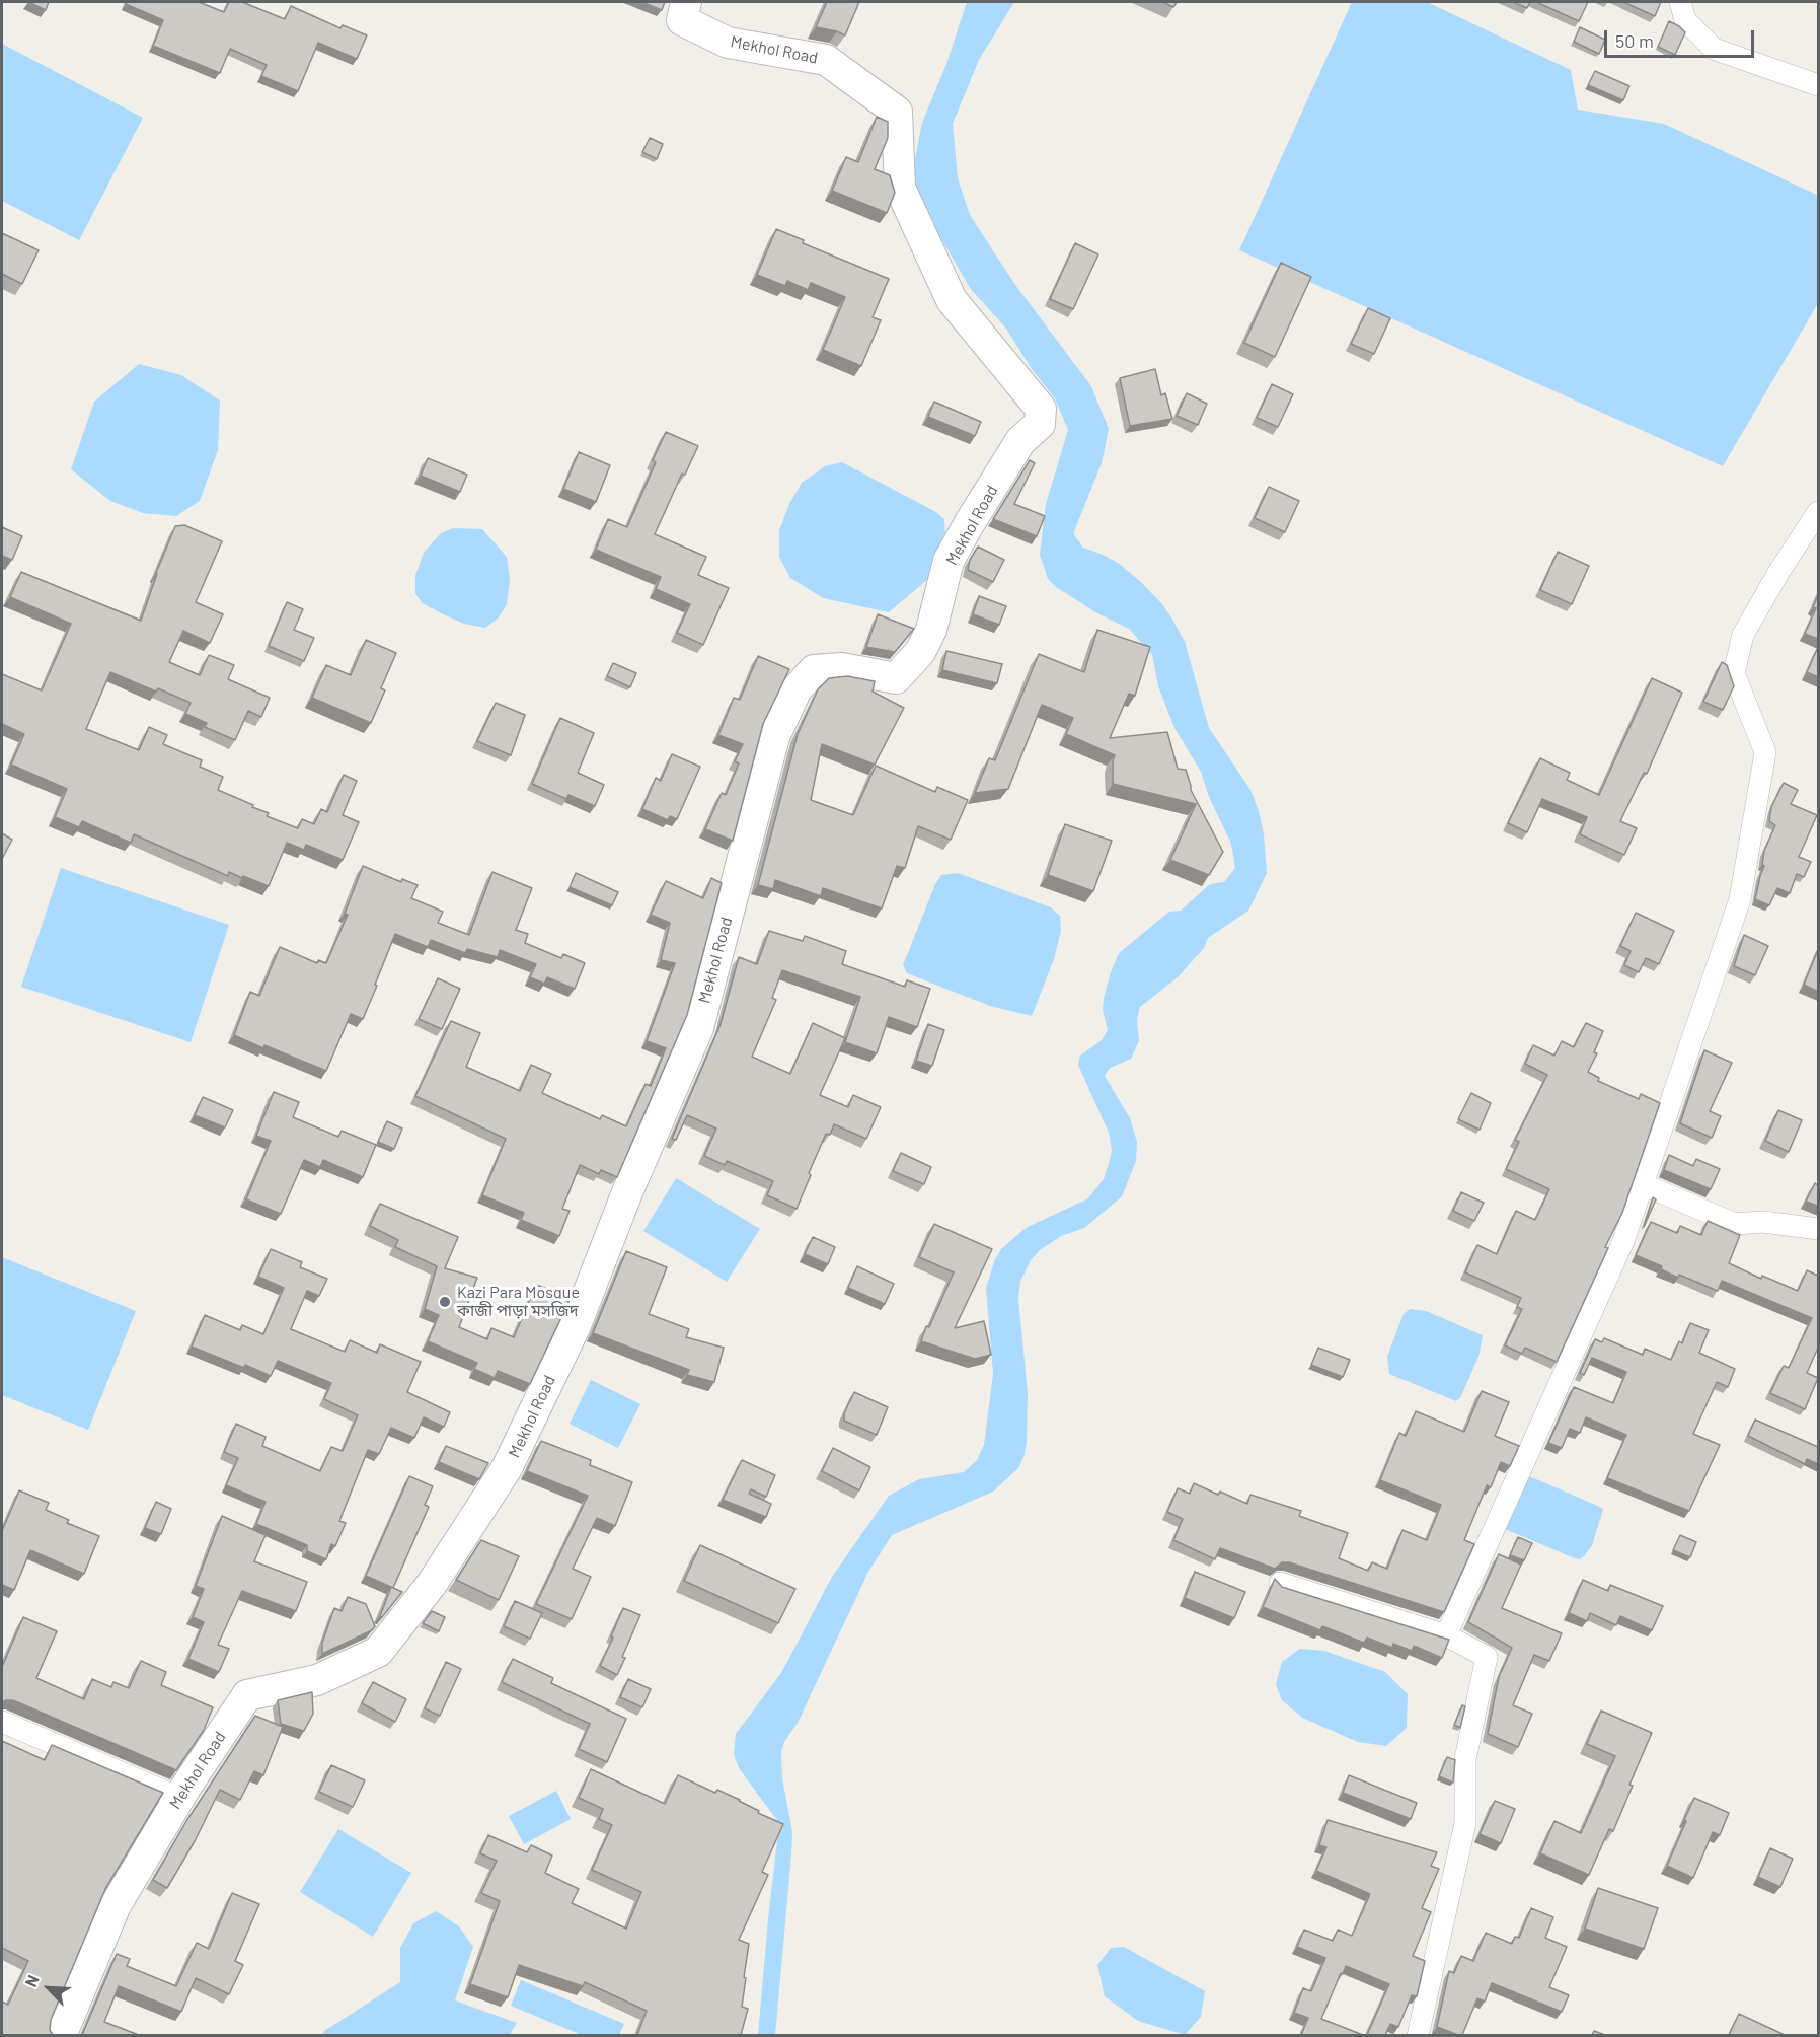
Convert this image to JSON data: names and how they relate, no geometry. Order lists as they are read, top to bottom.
{
  "streets": {
    "street": ["Mekhol Road"]
  },
  "places": ["Kazi Para Mosque কাজী পাড়া মসজিদ"],
  "scale_bar": "50 m",
  "north": "top left"
}
